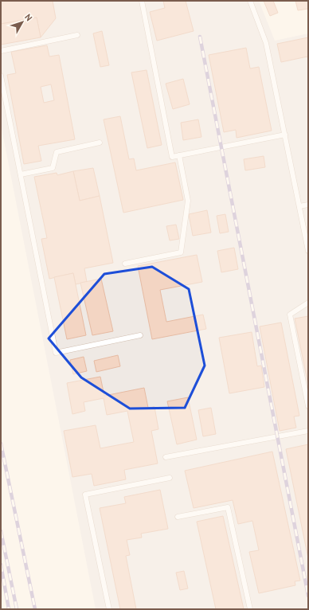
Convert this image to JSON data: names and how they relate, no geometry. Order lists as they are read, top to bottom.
{
  "north": "top right"
}
